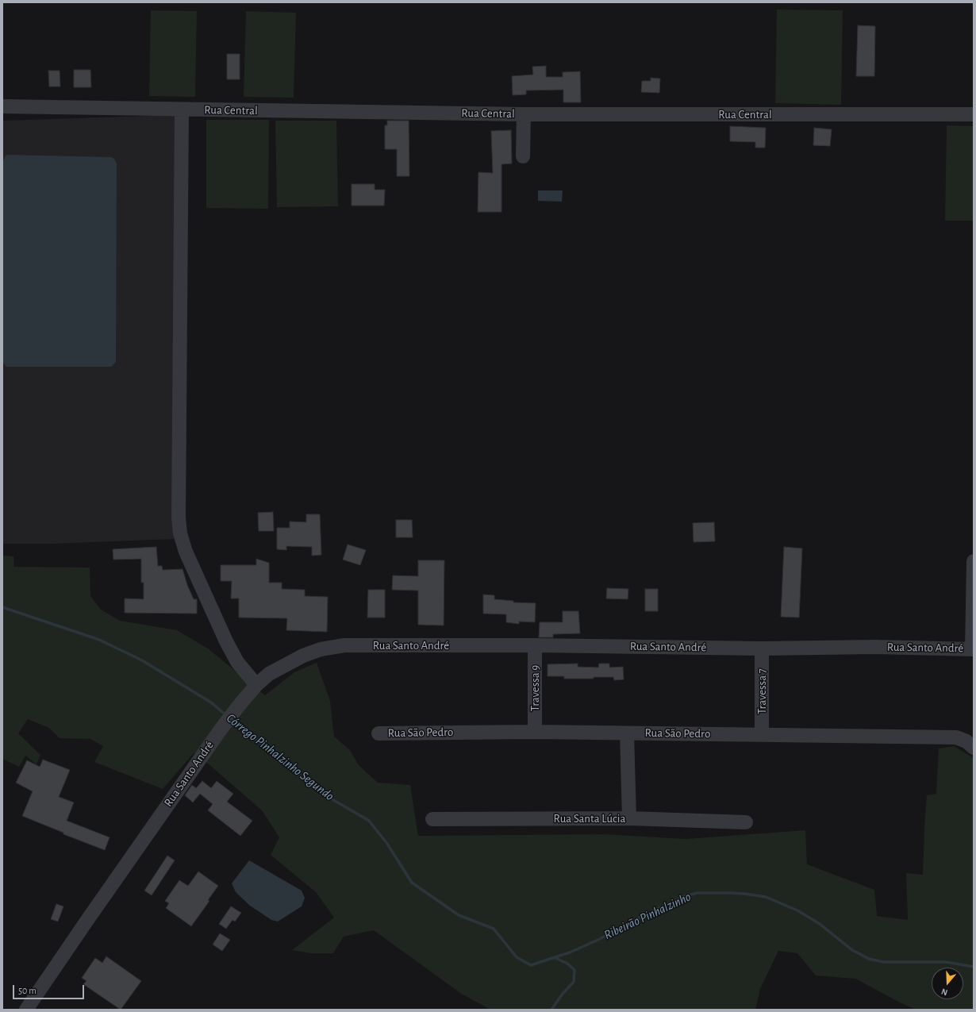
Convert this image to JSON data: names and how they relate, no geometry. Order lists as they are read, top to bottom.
{
  "streets": {
    "street": [
      "Rua Central",
      "Rua Santo André",
      "Travessa 9",
      "Travessa 7",
      "Rua São Pedro",
      "Rua Santa Lúcia"
    ]
  },
  "crossings": [
    ["Rua Santo André", "Travessa 9"],
    ["Rua Santo André", "Travessa 7"],
    ["Travessa 9", "Rua São Pedro"],
    ["Travessa 7", "Rua São Pedro"]
  ],
  "water": ["Córrego Pinhalzinho Segundo", "Ribeirão Pinhalzinho"],
  "scale_bar": "50 m",
  "north": "bottom"
}
